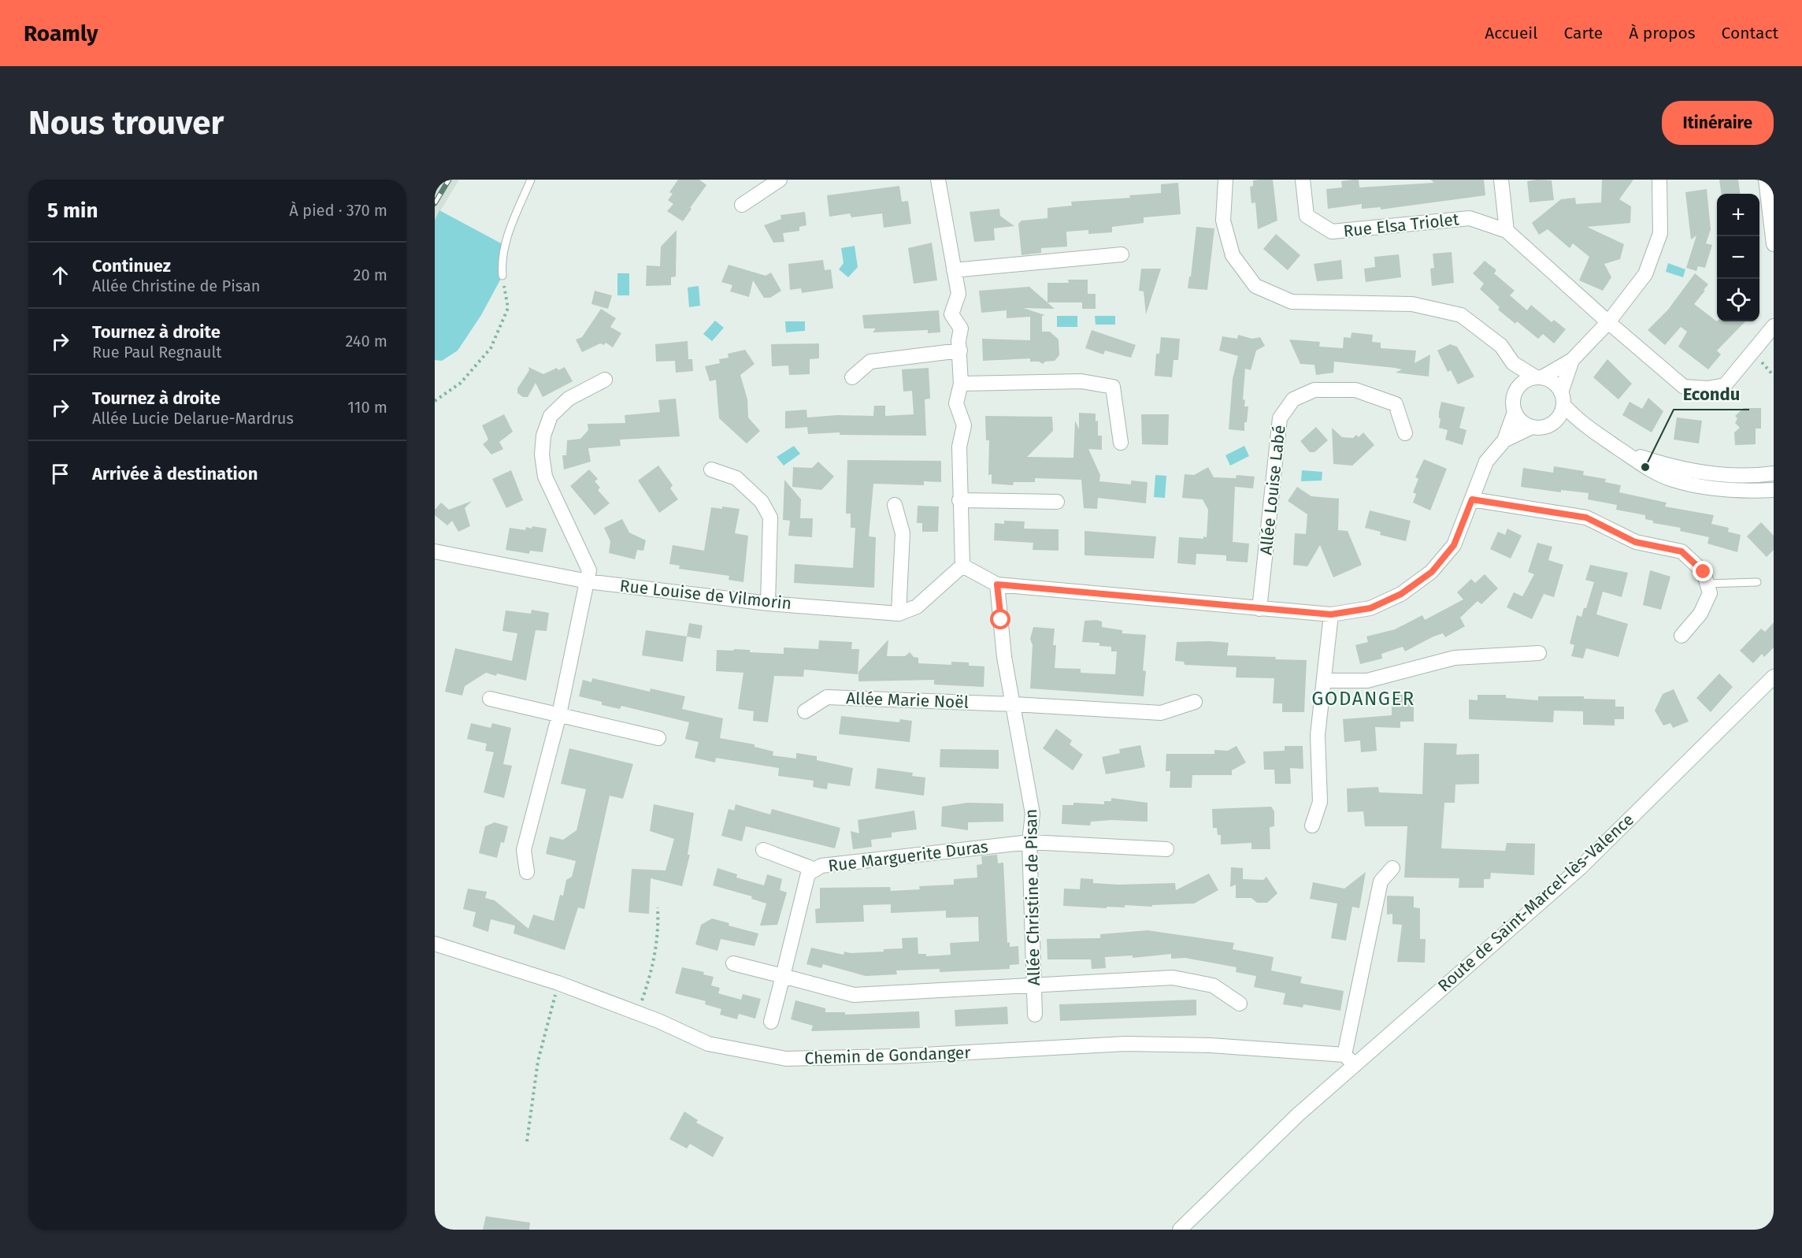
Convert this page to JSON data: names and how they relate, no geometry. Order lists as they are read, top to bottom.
{
  "streets": {
    "street": [
      "Rue Elsa Triolet",
      "Allée Louise Labé",
      "Rue Louise de Vilmorin",
      "Allée Marie Noël",
      "Rue Marguerite Duras",
      "Allée Christine de Pisan",
      "Route de Saint-Marcel-lès-Valence",
      "Chemin de Gondanger"
    ]
  },
  "crossings": [
    ["Allée Marie Noël", "Allée Christine de Pisan"],
    ["Rue Marguerite Duras", "Allée Christine de Pisan"],
    ["Route de Saint-Marcel-lès-Valence", "Chemin de Gondanger"]
  ],
  "districts": ["GODANGER"],
  "places": ["Econdu"],
  "page": {
    "header": "Roamly",
    "nav": [
      "Accueil",
      "Carte",
      "À propos",
      "Contact"
    ],
    "buttons": "Itinéraire",
    "title": "Nous trouver",
    "heading": ["5 min", "À pied · 370 m"],
    "map_buttons": ["+", "−"],
    "list": [
      ["Continuez", "Allée Christine de Pisan", "20 m"],
      ["Tournez à droite", "Rue Paul Regnault", "240 m"],
      ["Tournez à droite", "Allée Lucie Delarue-Mardrus", "110 m"],
      "Arrivée à destination"
    ]
  }
}
